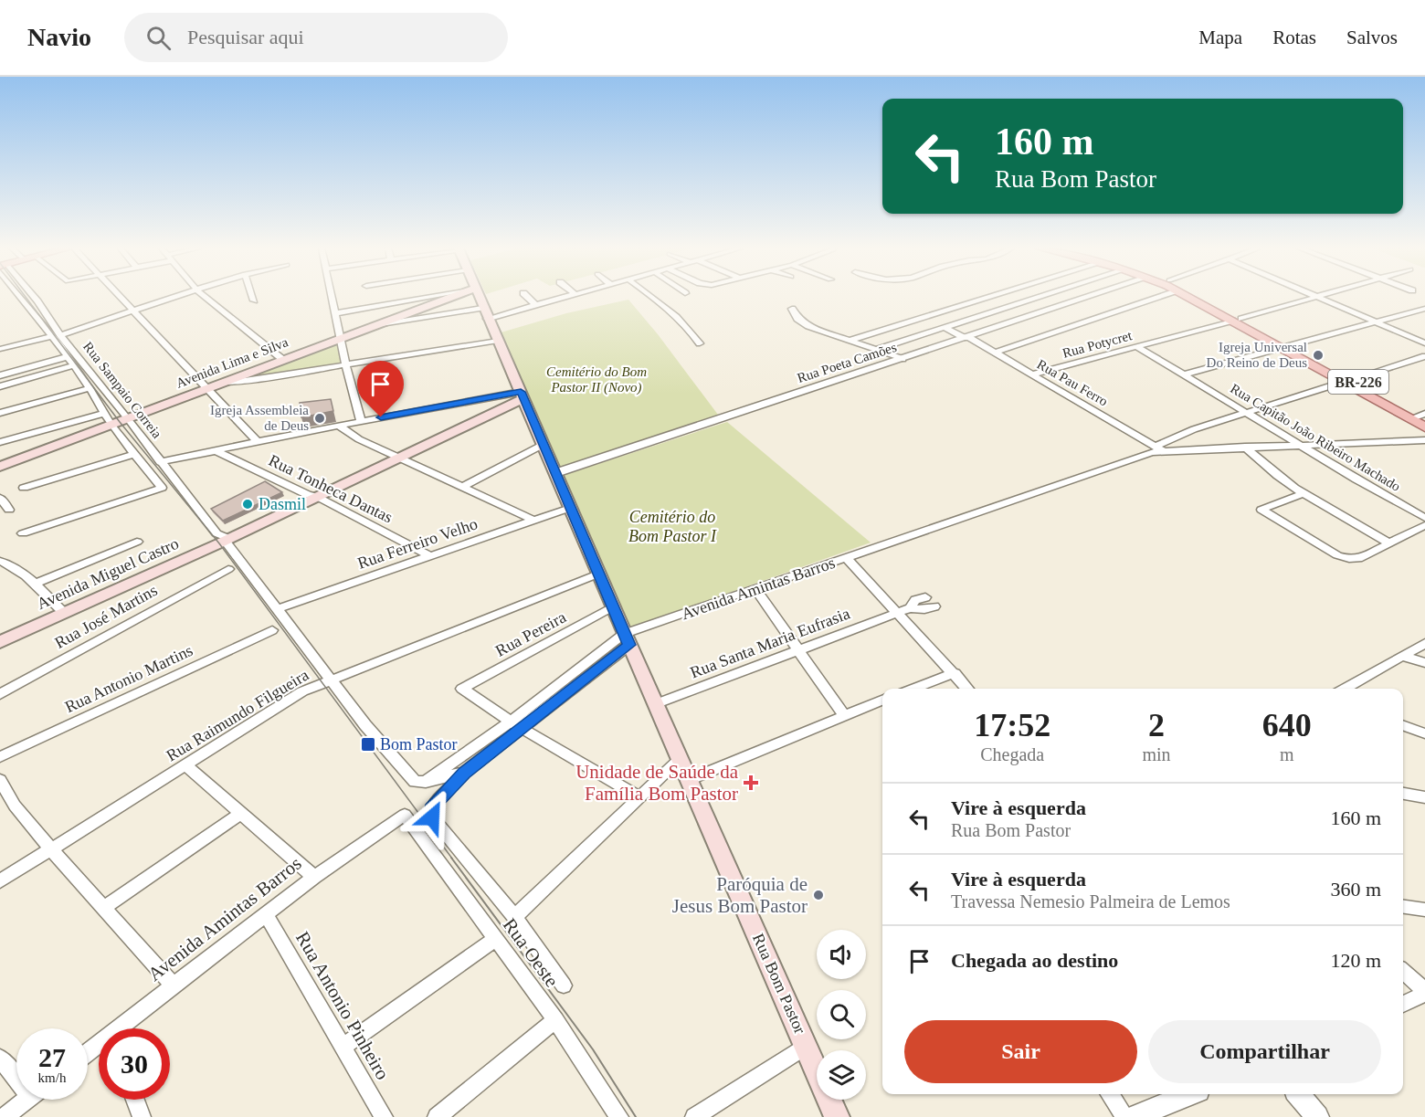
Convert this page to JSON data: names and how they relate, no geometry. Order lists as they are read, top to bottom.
{
  "streets": {
    "main road": [
      "Avenida Lima e Silva",
      "BR-226",
      "Avenida Miguel Castro",
      "Rua Bom Pastor"
    ],
    "street": [
      "Rua Potycret",
      "Rua Poeta Camões",
      "Rua Pau Ferro",
      "Rua Sampaio Correia",
      "Rua Capitão João Ribeiro Machado",
      "Rua Tonheca Dantas",
      "Rua Ferreiro Velho",
      "Avenida Amintas Barros",
      "Rua José Martins",
      "Rua Pereira",
      "Rua Santa Maria Eufrasia",
      "Rua Antonio Martins",
      "Rua Raimundo Filgueira",
      "Rua Oeste",
      "Rua Antonio Pinheiro"
    ]
  },
  "crossings": [
    ["Rua Potycret", "BR-226"],
    ["Rua Potycret", "Rua Pau Ferro"],
    ["Rua Potycret", "Rua Capitão João Ribeiro Machado"],
    ["Avenida Lima e Silva", "Rua Sampaio Correia"],
    ["Rua Poeta Camões", "Rua Pau Ferro"],
    ["Rua Poeta Camões", "Rua Bom Pastor"],
    ["Rua Pau Ferro", "Avenida Amintas Barros"],
    ["Rua Sampaio Correia", "Rua Ferreiro Velho"],
    ["Rua Sampaio Correia", "Avenida Miguel Castro"],
    ["Rua Sampaio Correia", "Avenida Amintas Barros"],
    ["Rua Sampaio Correia", "Rua Raimundo Filgueira"],
    ["Rua Tonheca Dantas", "Rua Ferreiro Velho"],
    ["Rua Tonheca Dantas", "Avenida Miguel Castro"],
    ["Rua Ferreiro Velho", "Rua Bom Pastor"],
    ["Avenida Miguel Castro", "Rua Bom Pastor"],
    ["Avenida Amintas Barros", "Rua Pereira"],
    ["Avenida Amintas Barros", "Rua Oeste"],
    ["Avenida Amintas Barros", "Rua Bom Pastor"],
    ["Avenida Amintas Barros", "Rua Antonio Pinheiro"],
    ["Rua Pereira", "Rua Bom Pastor"],
    ["Rua Santa Maria Eufrasia", "Rua Bom Pastor"],
    ["Rua Raimundo Filgueira", "Rua Bom Pastor"]
  ],
  "parks": ["Cemitério do Bom Pastor II (Novo)", "Cemitério do Bom Pastor I"],
  "places": {
    "other": [
      "Igreja Universal Do Reino de Deus",
      "Igreja Assembleia de Deus",
      "Dasmil",
      "Paróquia de Jesus Bom Pastor"
    ],
    "transit": ["Bom Pastor"],
    "health": ["Unidade de Saúde da Família Bom Pastor"]
  },
  "page": {
    "header": "Navio",
    "search": "Pesquisar aqui",
    "nav": ["Mapa", "Rotas", "Salvos"],
    "turn": ["160 m", "Rua Bom Pastor"],
    "eta": [
      "17:52",
      "Chegada",
      "2",
      "min",
      "640",
      "m"
    ],
    "list": [
      {
        "name": "Vire à esquerda",
        "note": "Rua Bom Pastor",
        "value": "160 m"
      },
      {
        "name": "Vire à esquerda",
        "note": "Travessa Nemesio Palmeira de Lemos",
        "value": "360 m"
      },
      {
        "name": "Chegada ao destino",
        "value": "120 m"
      }
    ],
    "buttons": ["Sair", "Compartilhar"],
    "speed": "27 km/h",
    "limit": "30"
  }
}
